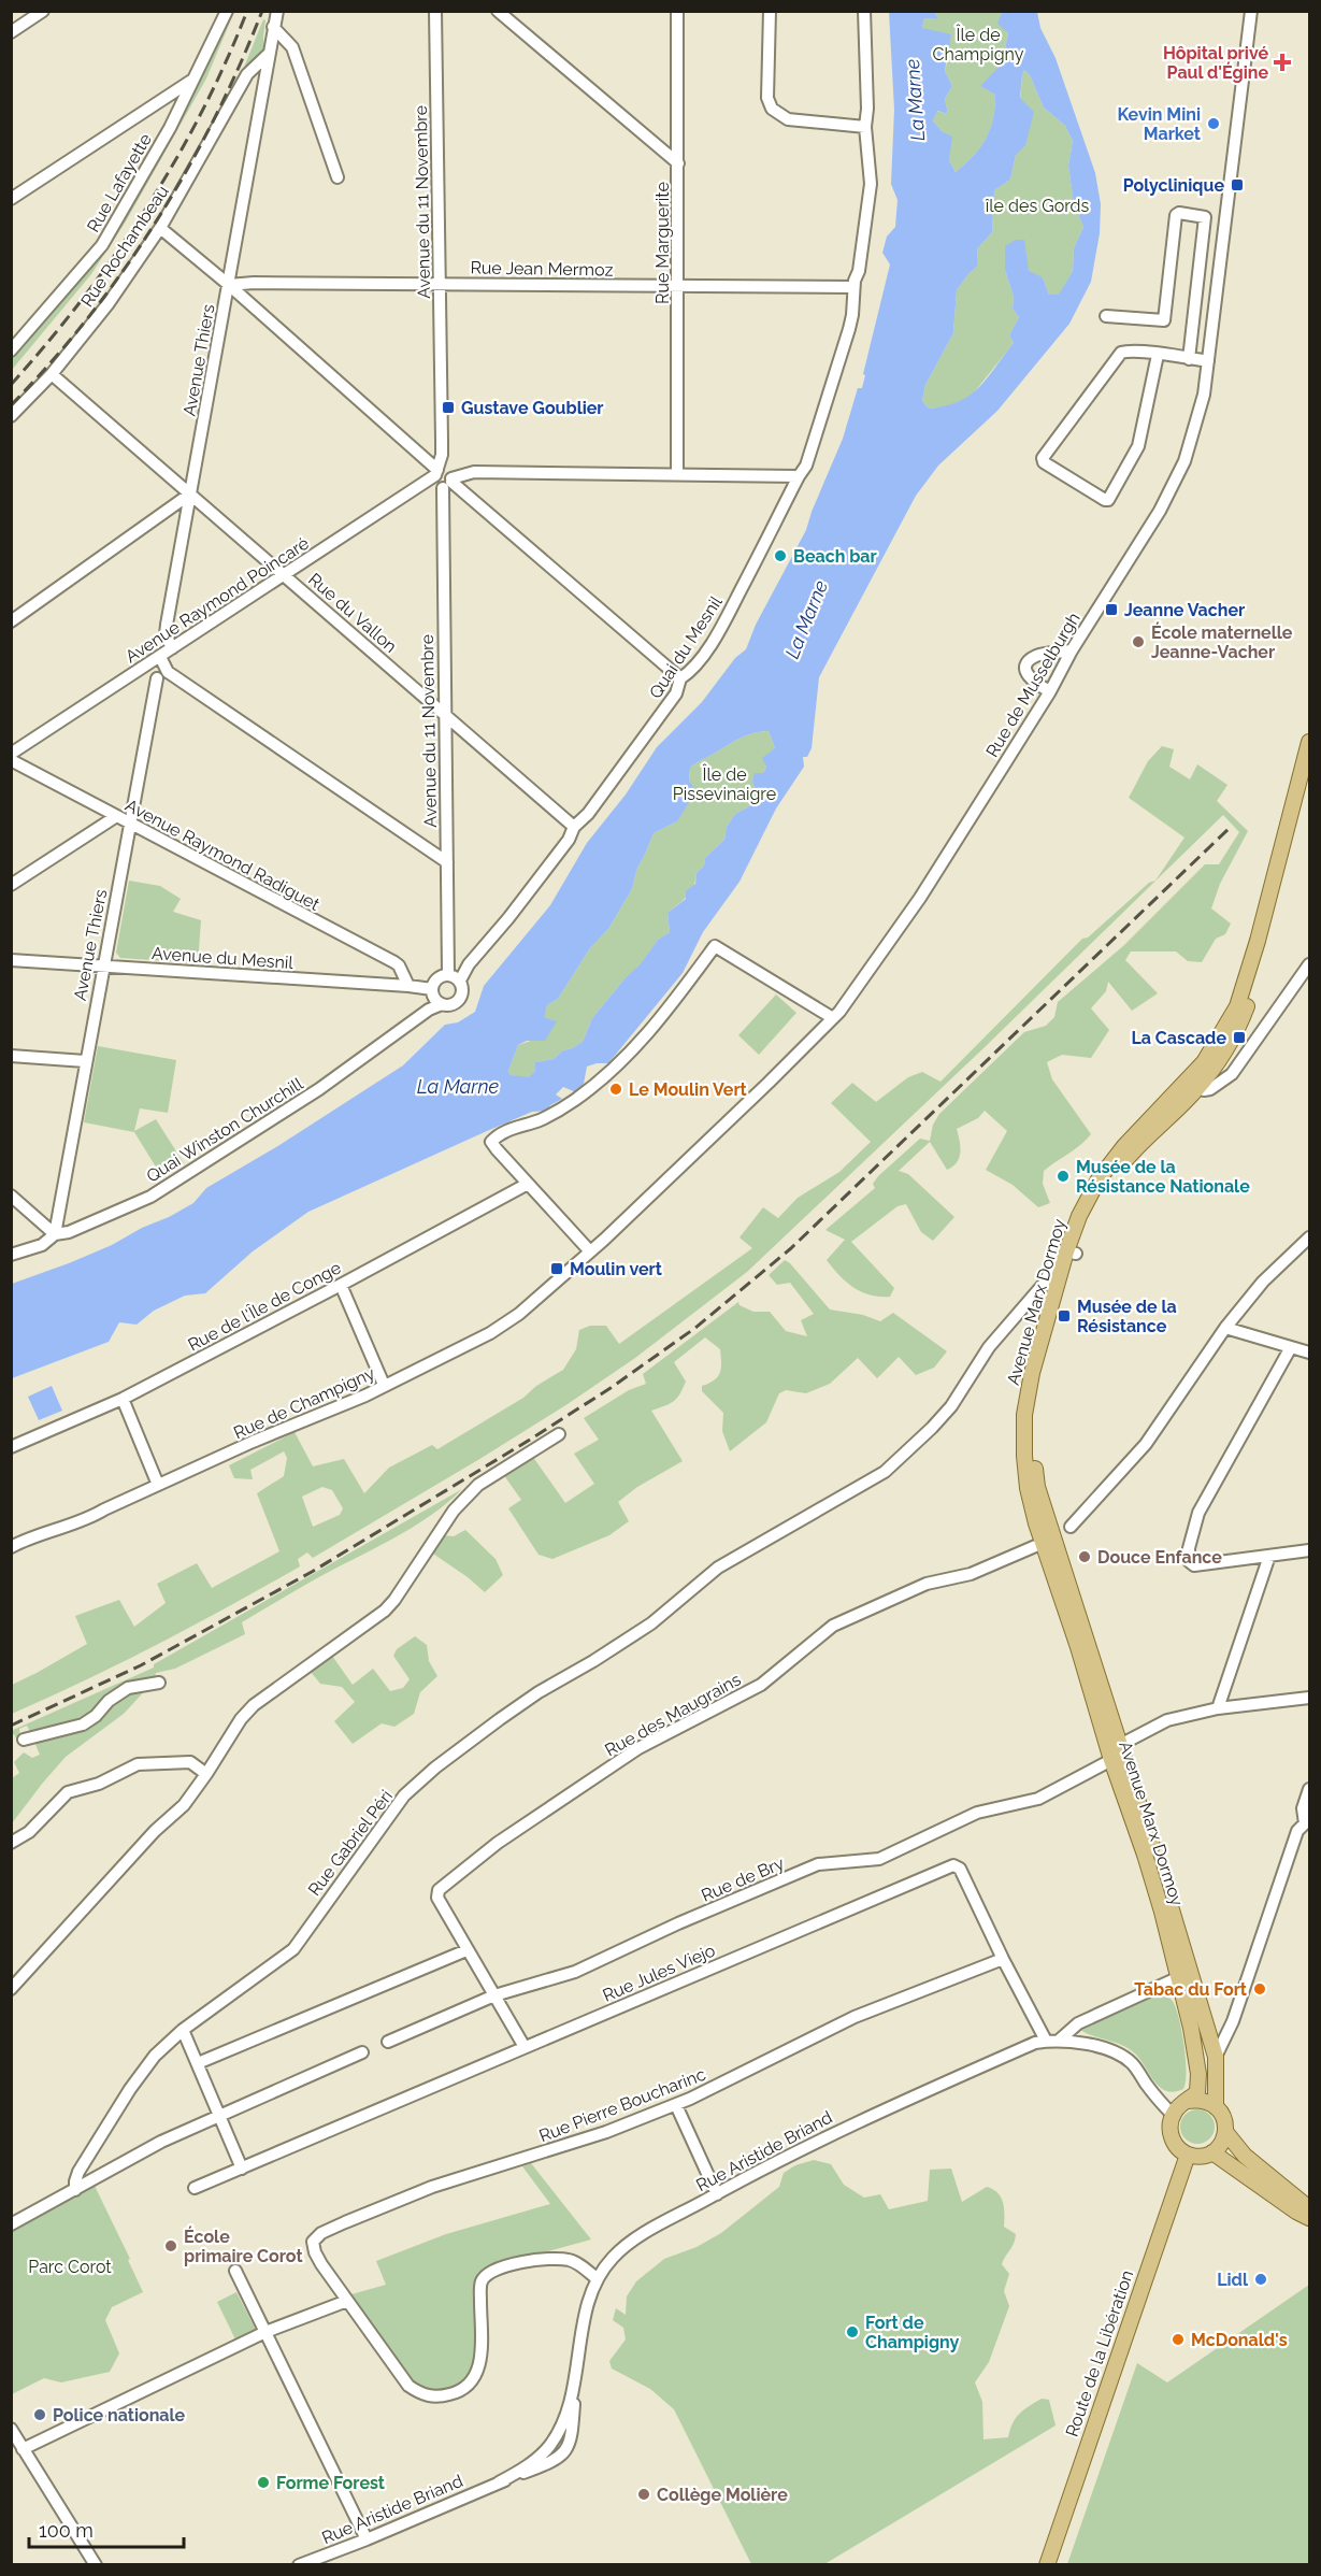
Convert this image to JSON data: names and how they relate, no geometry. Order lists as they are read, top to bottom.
{
  "streets": {
    "main road": ["Avenue Marx Dormoy", "Route de la Libération"],
    "street": [
      "Rue Lafayette",
      "Avenue du 11 Novembre",
      "Rue Marguerite",
      "Rue Rochambeau",
      "Rue Jean Mermoz",
      "Avenue Thiers",
      "Avenue Raymond Poincaré",
      "Rue du Vallon",
      "Quai du Mesnil",
      "Rue de Musselburgh",
      "Avenue Raymond Radiguet",
      "Avenue du Mesnil",
      "Quai Winston Churchill",
      "Rue de l'Île de Conge",
      "Rue de Champigny",
      "Rue des Maugrains",
      "Rue Gabriel Péri",
      "Rue de Bry",
      "Rue Jules Viejo",
      "Rue Pierre Boucharinc",
      "Rue Aristide Briand"
    ]
  },
  "crossings": [
    ["Avenue du 11 Novembre", "Rue Jean Mermoz"],
    ["Avenue du 11 Novembre", "Avenue Raymond Poincaré"],
    ["Avenue du 11 Novembre", "Rue du Vallon"],
    ["Avenue du 11 Novembre", "Quai du Mesnil"],
    ["Avenue du 11 Novembre", "Avenue du Mesnil"],
    ["Avenue du 11 Novembre", "Quai Winston Churchill"],
    ["Rue Marguerite", "Rue Jean Mermoz"],
    ["Rue Rochambeau", "Rue du Vallon"],
    ["Rue Jean Mermoz", "Avenue Thiers"],
    ["Rue Jean Mermoz", "Quai du Mesnil"],
    ["Avenue Thiers", "Avenue Raymond Poincaré"],
    ["Avenue Thiers", "Rue du Vallon"],
    ["Avenue Thiers", "Avenue Raymond Radiguet"],
    ["Avenue Thiers", "Avenue du Mesnil"],
    ["Avenue Thiers", "Quai Winston Churchill"],
    ["Avenue Raymond Poincaré", "Rue du Vallon"],
    ["Rue du Vallon", "Quai du Mesnil"],
    ["Quai du Mesnil", "Avenue du Mesnil"],
    ["Quai du Mesnil", "Quai Winston Churchill"],
    ["Rue de Musselburgh", "Rue de Champigny"],
    ["Avenue Raymond Radiguet", "Avenue du Mesnil"],
    ["Avenue du Mesnil", "Quai Winston Churchill"],
    ["Avenue Marx Dormoy", "Rue des Maugrains"],
    ["Avenue Marx Dormoy", "Rue Gabriel Péri"],
    ["Avenue Marx Dormoy", "Rue de Bry"],
    ["Avenue Marx Dormoy", "Rue Aristide Briand"],
    ["Avenue Marx Dormoy", "Route de la Libération"],
    ["Rue Jules Viejo", "Rue Pierre Boucharinc"],
    ["Rue Jules Viejo", "Rue Aristide Briand"],
    ["Rue Aristide Briand", "Route de la Libération"]
  ],
  "water": ["La Marne"],
  "parks": [
    "Île de Champigny",
    "île des Gords",
    "Île de Pissevinaigre",
    "Parc Corot"
  ],
  "places": {
    "health": ["Hôpital privé Paul d'Égine"],
    "other": [
      "Kevin Mini Market",
      "Beach bar",
      "École maternelle Jeanne-Vacher",
      "Le Moulin Vert",
      "Musée de la Résistance Nationale",
      "Douce Enfance",
      "Tabac du Fort",
      "École primaire Corot",
      "Lidl",
      "Fort de Champigny",
      "McDonald's",
      "Police nationale",
      "Forme Forest",
      "Collège Molière"
    ],
    "transit": [
      "Polyclinique",
      "Gustave Goublier",
      "Jeanne Vacher",
      "La Cascade",
      "Moulin vert",
      "Musée de la Résistance"
    ]
  },
  "scale_bar": "100 m"
}
